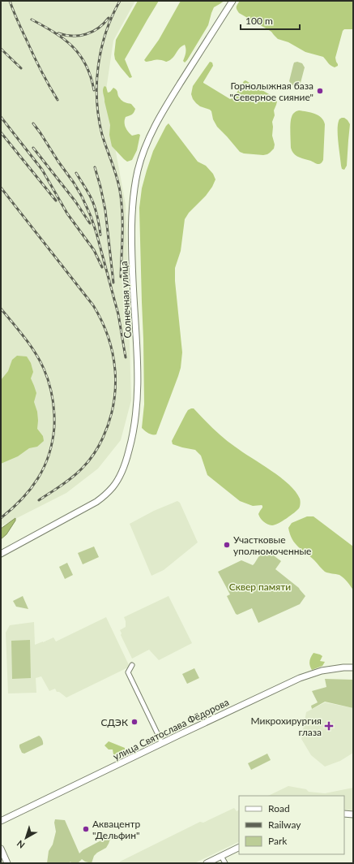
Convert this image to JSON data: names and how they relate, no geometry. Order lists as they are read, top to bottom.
{
  "streets": {
    "street": ["Солнечная улица", "улица Святослава Фёдорова"]
  },
  "parks": ["Сквер памяти"],
  "places": {
    "other": [
      "Горнолыжная база \"Северное сияние\"",
      "Участковые уполномоченные",
      "СДЭК",
      "Аквацентр \"Дельфин\""
    ],
    "health": ["Микрохирургия глаза"]
  },
  "legend": ["Road", "Railway", "Park"],
  "scale_bar": "100 m",
  "north": "bottom left"
}
